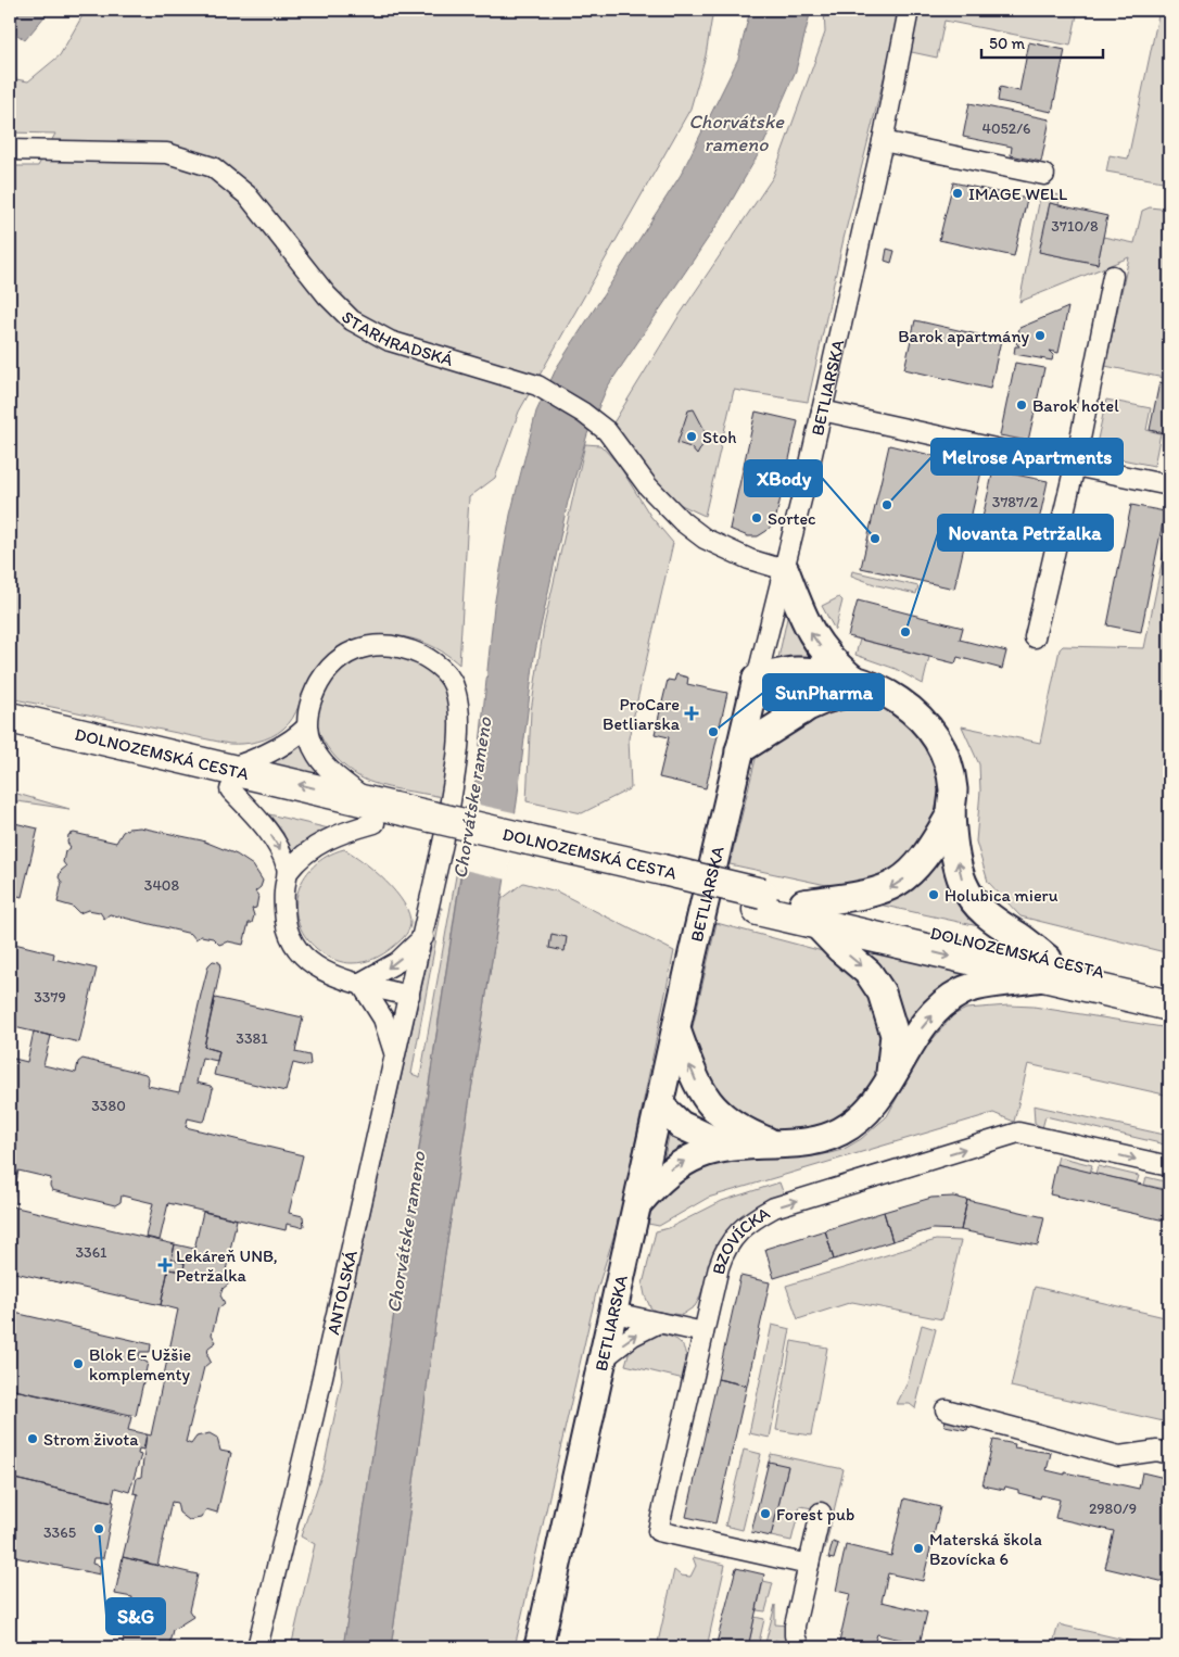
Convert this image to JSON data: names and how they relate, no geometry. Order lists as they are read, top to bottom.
{
  "streets": {
    "main road": ["DOLNOZEMSKÁ CESTA"],
    "street": [
      "STARHRADSKÁ",
      "BETLIARSKA",
      "BZOVÍCKA",
      "ANTOLSKÁ"
    ]
  },
  "crossings": [
    ["STARHRADSKÁ", "BETLIARSKA"]
  ],
  "water": ["Chorvátske rameno"],
  "places": {
    "other": [
      "IMAGE WELL",
      "Barok apartmány",
      "Barok hotel",
      "Stoh",
      "Melrose Apartments",
      "Sortec",
      "XBody",
      "Novanta Petržalka",
      "SunPharma",
      "Holubica mieru",
      "Blok E - Užšie komplementy",
      "Strom života",
      "Forest pub",
      "S&G",
      "Materská škola Bzovícka 6"
    ],
    "health": ["ProCare Betliarska", "Lekáreň UNB, Petržalka"]
  },
  "house_numbers": [
    "4052/6",
    "3710/8",
    "3787/2",
    "3408",
    "3379",
    "3381",
    "3380",
    "3361",
    "2980/9",
    "3365"
  ],
  "scale_bar": "50 m"
}
